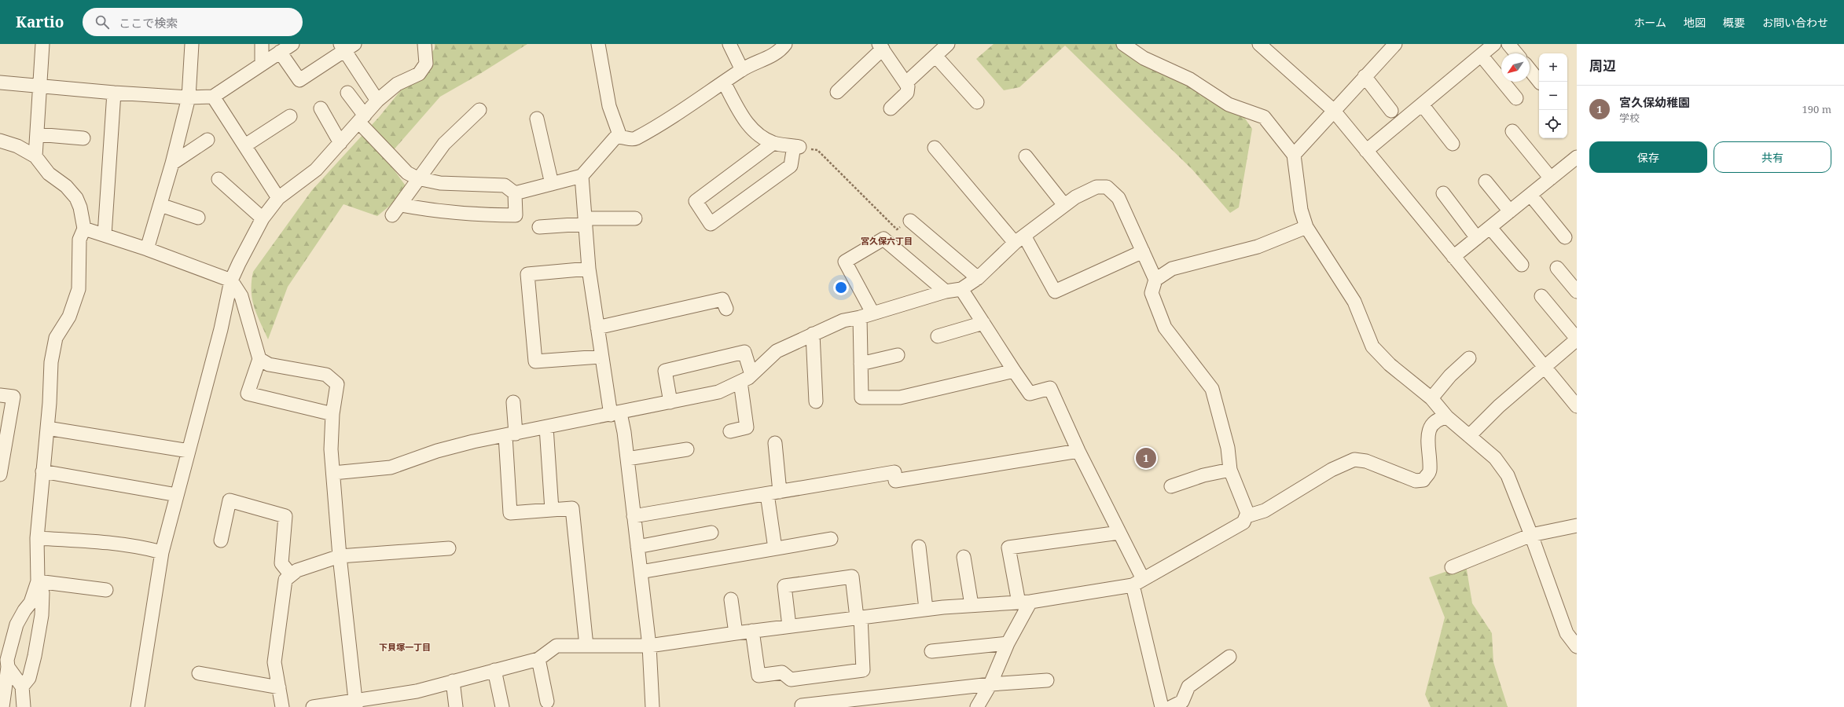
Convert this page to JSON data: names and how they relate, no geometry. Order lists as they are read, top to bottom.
{
  "districts": ["宮久保六丁目", "下貝塚一丁目"],
  "north": "bottom left",
  "page": {
    "header": "Kartio",
    "search": "ここで検索",
    "nav": [
      "ホーム",
      "地図",
      "概要",
      "お問い合わせ"
    ],
    "heading": "周辺",
    "map_buttons": ["+", "−"],
    "list": [
      {
        "mark": "1",
        "name": "宮久保幼稚園",
        "note": "学校",
        "value": "190 m"
      }
    ],
    "buttons": ["保存", "共有"],
    "pins": "1"
  }
}
